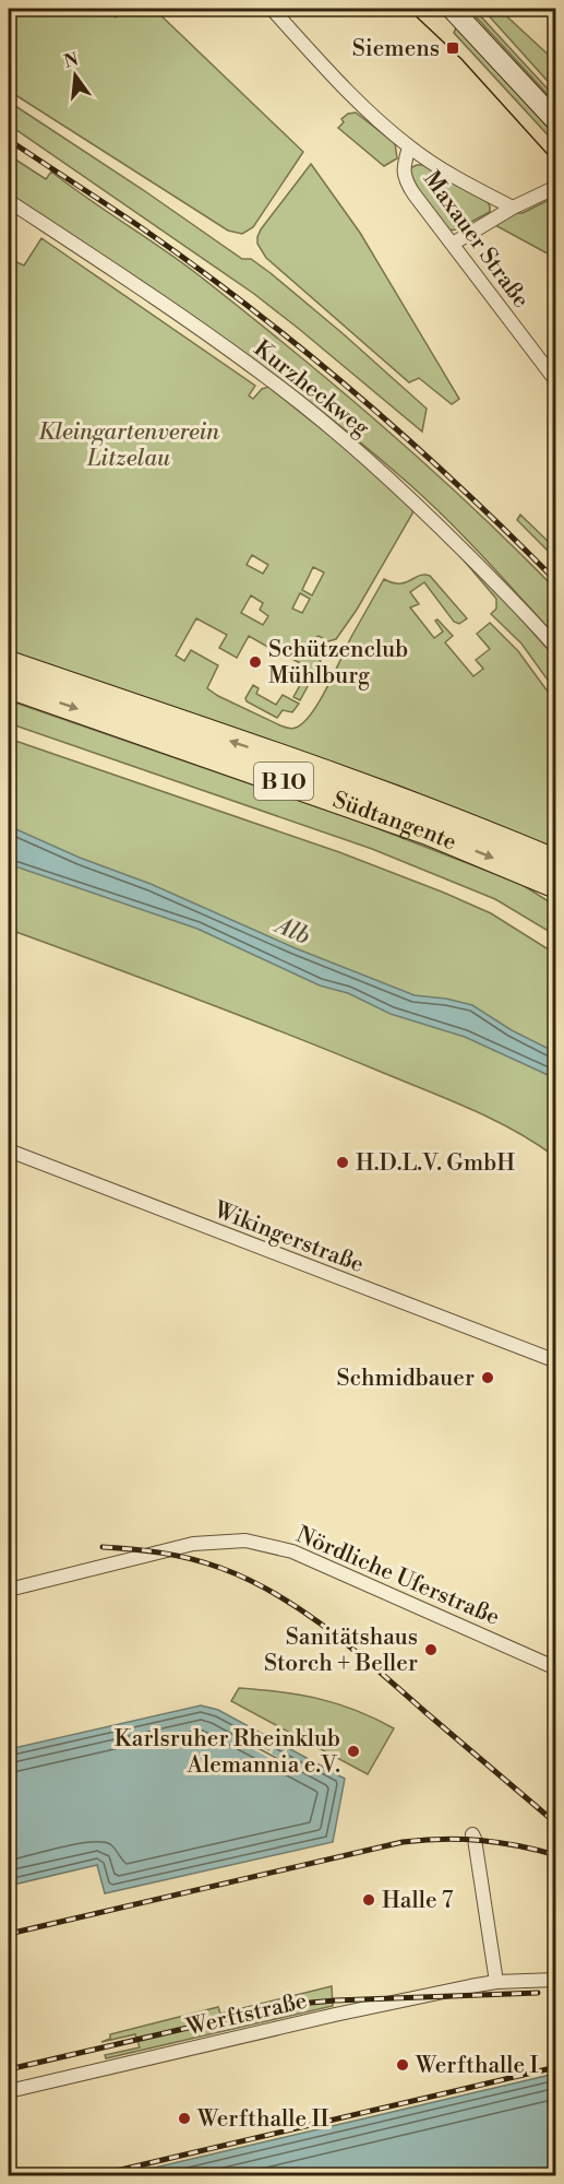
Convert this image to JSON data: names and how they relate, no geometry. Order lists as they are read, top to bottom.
{
  "streets": {
    "highway": ["B 10", "Südtangente"],
    "street": [
      "Maxauer Straße",
      "Kurzheckweg",
      "Wikingerstraße",
      "Nördliche Uferstraße",
      "Werftstraße"
    ]
  },
  "water": ["Alb"],
  "parks": ["Kleingartenverein Litzelau"],
  "places": {
    "transit": ["Siemens"],
    "other": [
      "Schützenclub Mühlburg",
      "H.D.L.V. GmbH",
      "Schmidbauer",
      "Sanitätshaus Storch + Beller",
      "Karlsruher Rheinklub Alemannia e.V.",
      "Halle 7",
      "Werfthalle I",
      "Werfthalle II"
    ]
  },
  "north": "top"
}
